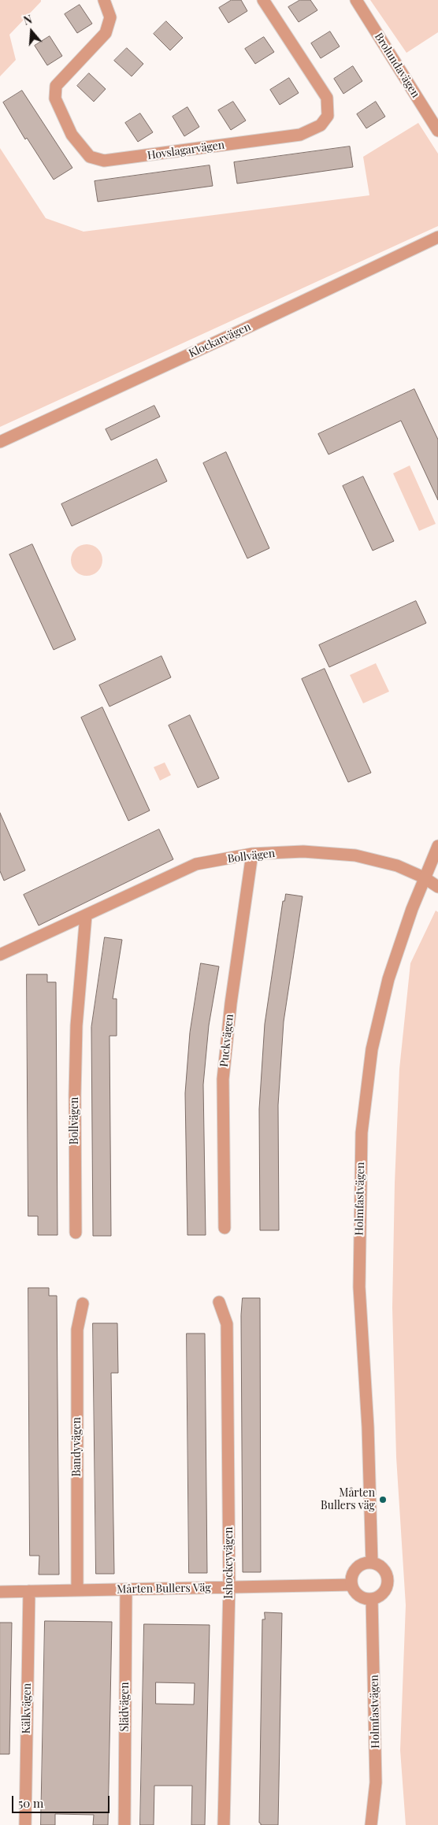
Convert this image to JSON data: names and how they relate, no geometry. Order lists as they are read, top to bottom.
{
  "streets": {
    "street": [
      "Brolundavägen",
      "Hovslagarvägen",
      "Klockarvägen",
      "Bollvägen",
      "Puckvägen",
      "Holmfastvägen",
      "Bandyvägen",
      "Ishockeyvägen",
      "Mårten Bullers Väg",
      "Slädvägen",
      "Kälkvägen"
    ]
  },
  "crossings": [
    ["Bollvägen", "Puckvägen"],
    ["Bollvägen", "Holmfastvägen"],
    ["Holmfastvägen", "Mårten Bullers Väg"],
    ["Bandyvägen", "Mårten Bullers Väg"],
    ["Ishockeyvägen", "Mårten Bullers Väg"],
    ["Mårten Bullers Väg", "Slädvägen"],
    ["Mårten Bullers Väg", "Kälkvägen"]
  ],
  "places": ["Mårten Bullers väg"],
  "scale_bar": "50 m",
  "north": "top"
}
